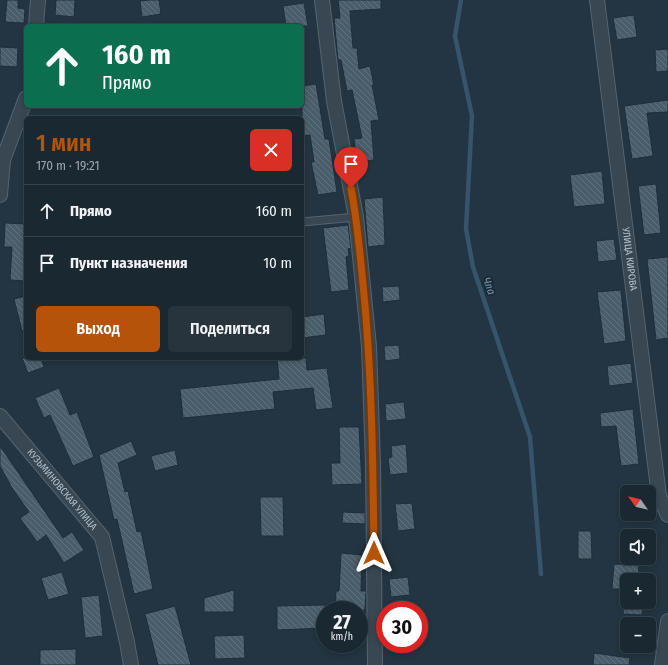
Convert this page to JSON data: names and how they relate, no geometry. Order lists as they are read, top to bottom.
{
  "streets": {
    "street": ["УЛИЦА КИРОВА", "КУЗЬМИНОВСКАЯ УЛИЦА"]
  },
  "water": ["Чла"],
  "north": "top left",
  "page": {
    "turn": ["160 m", "Прямо"],
    "heading": ["1 мин", "170 m · 19:21"],
    "list": [
      {
        "name": "Прямо",
        "value": "160 m"
      },
      {
        "name": "Пункт назначения",
        "value": "10 m"
      }
    ],
    "buttons": ["Выход", "Поделиться"],
    "map_buttons": ["+", "−"],
    "speed": "27 km/h",
    "limit": "30"
  }
}
